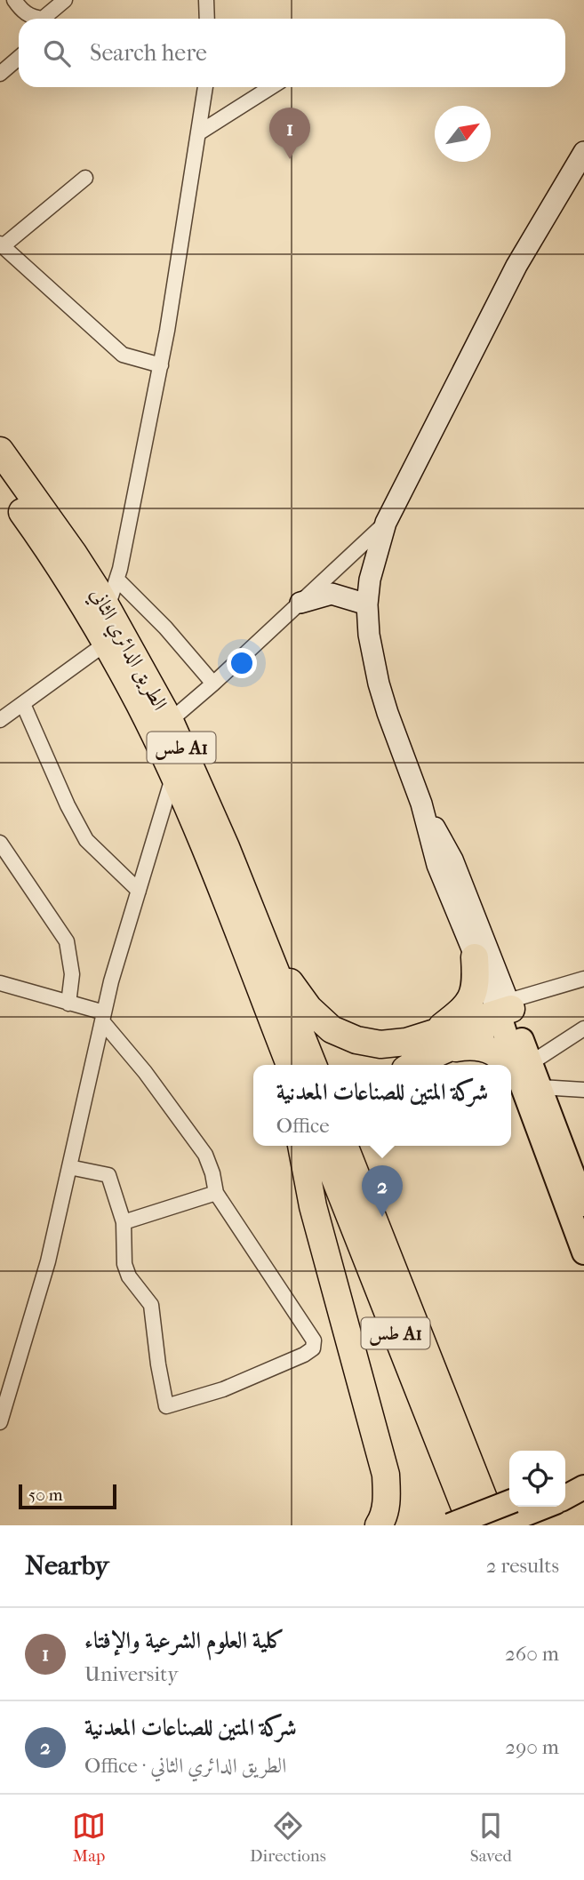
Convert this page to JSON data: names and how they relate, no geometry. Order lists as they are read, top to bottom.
{
  "streets": {
    "highway": ["الطريق الدائري الثاني", "طس A1"]
  },
  "scale_bar": "50 m",
  "north": "top right",
  "page": {
    "search": "Search here",
    "pins": ["1", "2"],
    "popup": ["شركة المتين للصناعات المعدنية", "Office"],
    "scale": "50 m",
    "heading": ["Nearby", "2 results"],
    "list": [
      {
        "mark": "1",
        "name": "كلية العلوم الشرعية والإفتاء",
        "note": "University",
        "value": "260 m"
      },
      {
        "mark": "2",
        "name": "شركة المتين للصناعات المعدنية",
        "note": "Office · الطريق الدائري الثاني",
        "value": "290 m"
      }
    ],
    "nav": ["Map", "Directions", "Saved"]
  }
}
